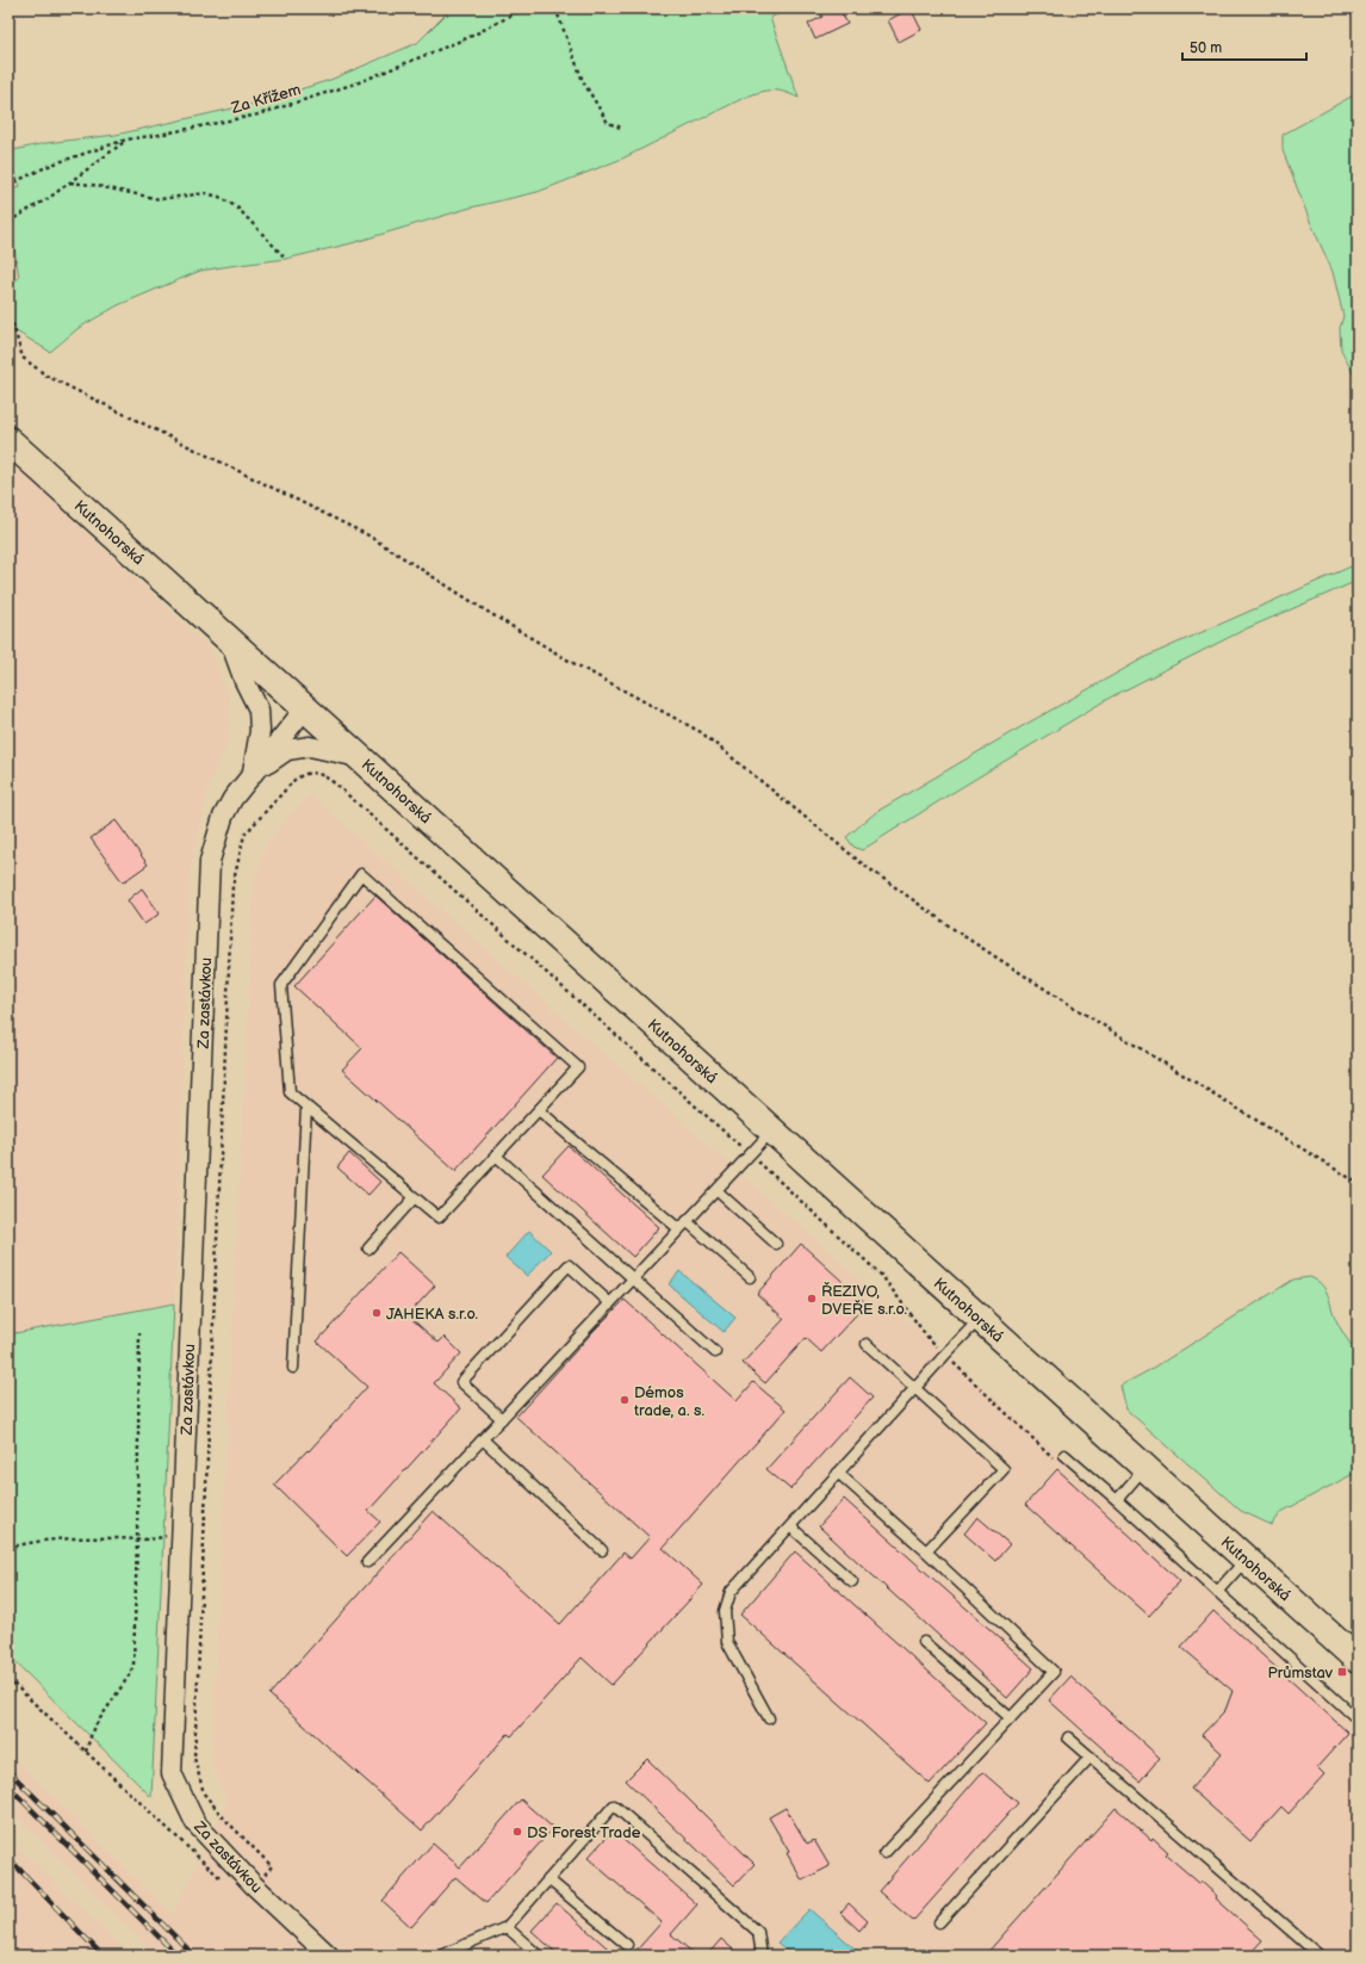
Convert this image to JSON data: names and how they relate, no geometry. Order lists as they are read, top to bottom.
{
  "streets": {
    "main road": ["Kutnohorská"],
    "street": ["Za zastávkou"],
    "path": ["Za Křížem"]
  },
  "crossings": [
    ["Kutnohorská", "Za zastávkou"]
  ],
  "places": {
    "other": [
      "ŘEZIVO, DVEŘE s.r.o.",
      "JAHEKA s.r.o.",
      "Démos trade, a. s.",
      "DS Forest Trade"
    ],
    "transit": ["Průmstav"]
  },
  "scale_bar": "50 m"
}
